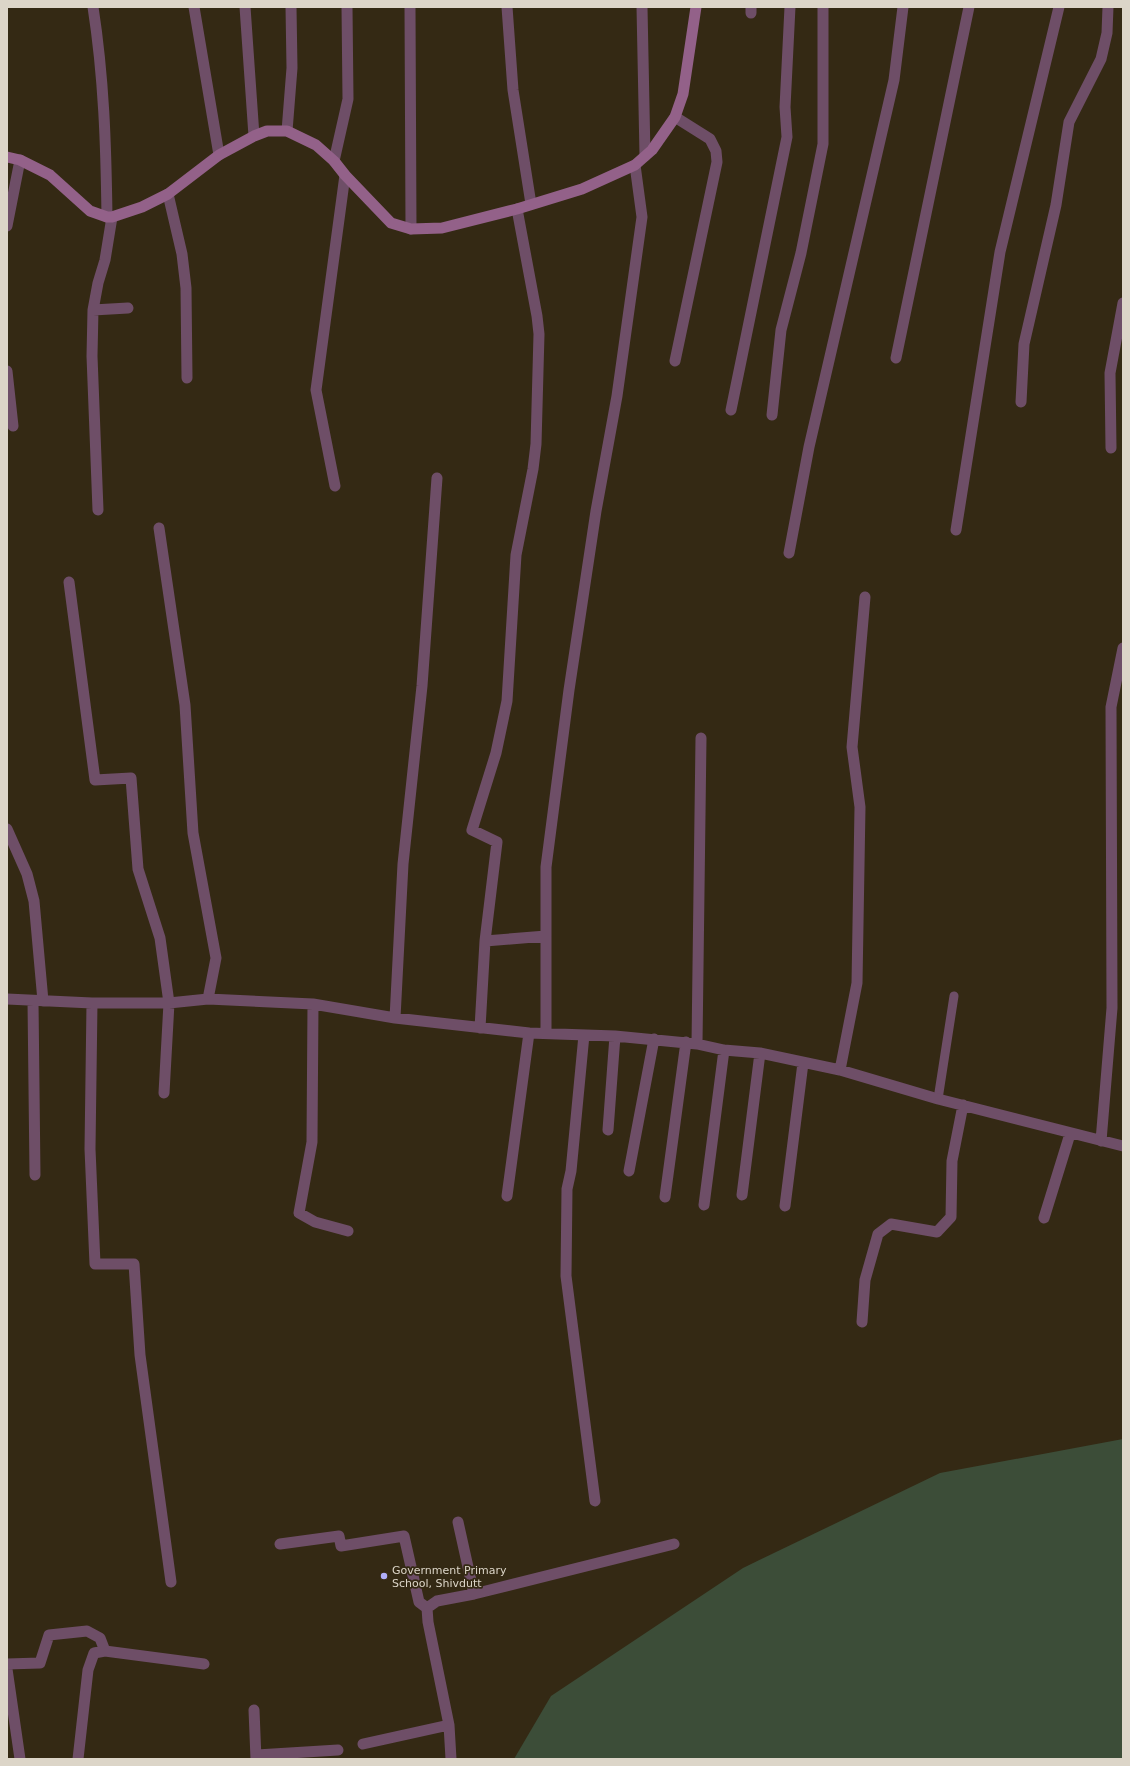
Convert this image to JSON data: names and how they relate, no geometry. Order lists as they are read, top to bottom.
{
  "places": ["Government Primary School, Shivdutt"]
}
